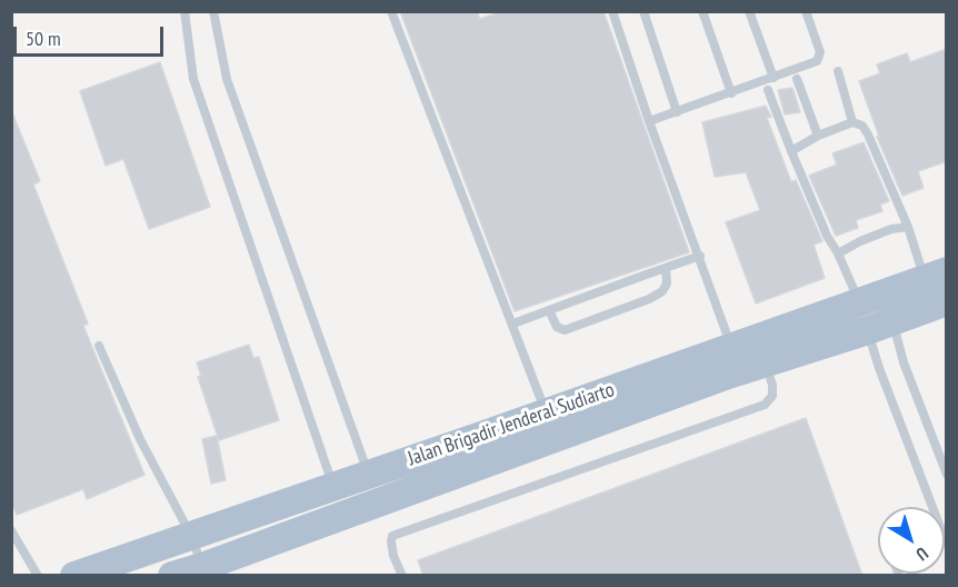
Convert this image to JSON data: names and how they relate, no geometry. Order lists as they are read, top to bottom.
{
  "streets": {
    "main road": ["Jalan Brigadir Jenderal Sudiarto"]
  },
  "scale_bar": "50 m",
  "north": "bottom right"
}
